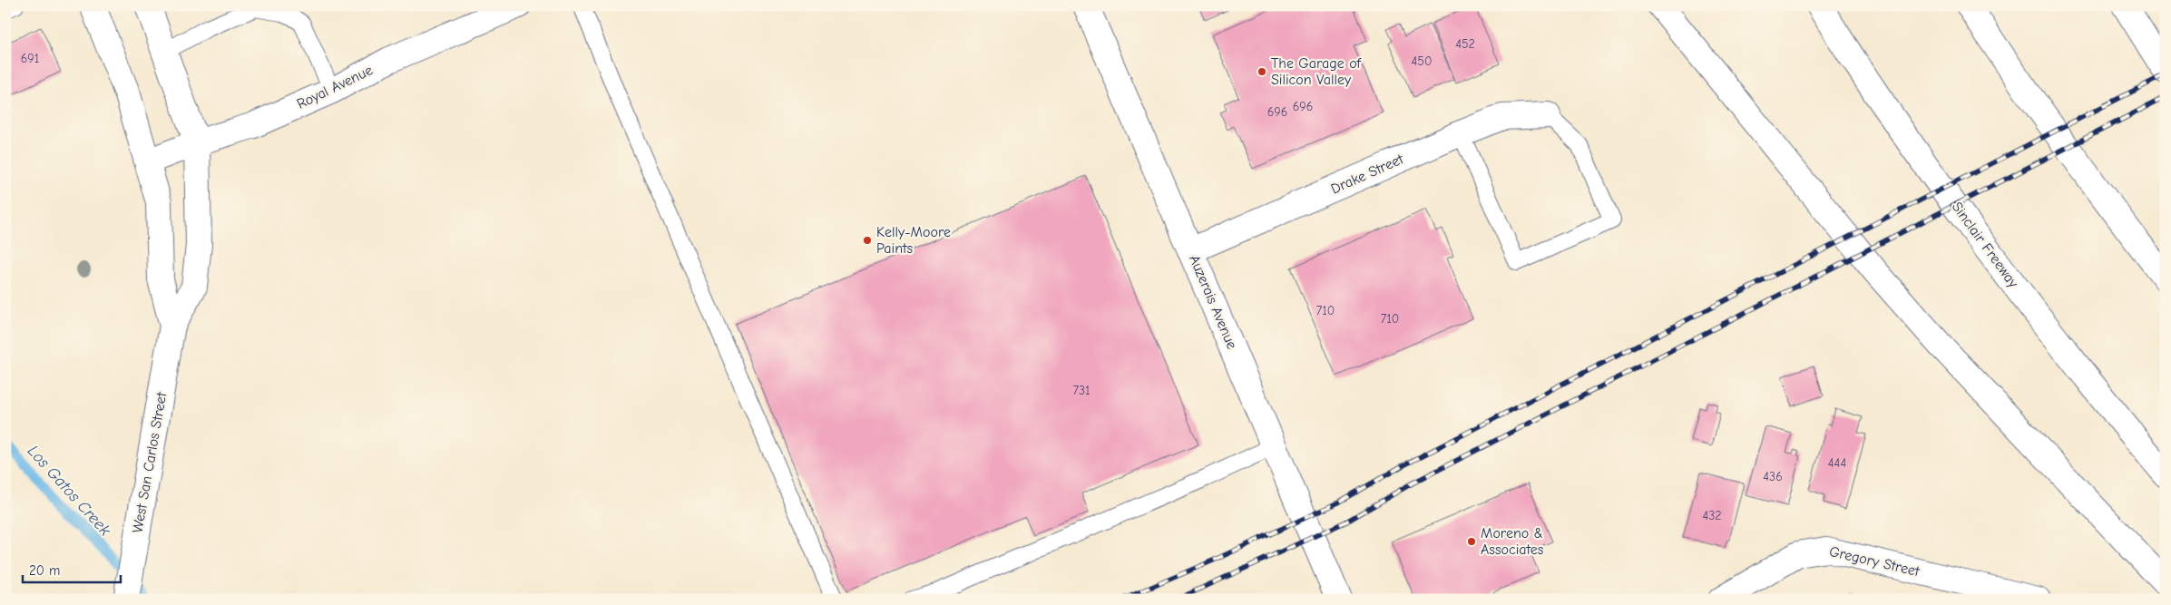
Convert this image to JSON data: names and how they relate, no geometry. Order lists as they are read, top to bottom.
{
  "streets": {
    "main road": [
      "Royal Avenue",
      "Drake Street",
      "Sinclair Freeway",
      "Auzerais Avenue",
      "West San Carlos Street",
      "Gregory Street"
    ]
  },
  "crossings": [
    ["Royal Avenue", "West San Carlos Street"],
    ["Drake Street", "Auzerais Avenue"]
  ],
  "water": ["Los Gatos Creek"],
  "places": ["The Garage of Silicon Valley", "Kelly-Moore Paints", "Moreno & Associates"],
  "house_numbers": [
    "452",
    "691",
    "450",
    "696",
    "696",
    "710",
    "710",
    "731",
    "444",
    "436",
    "432"
  ],
  "scale_bar": "20 m"
}
